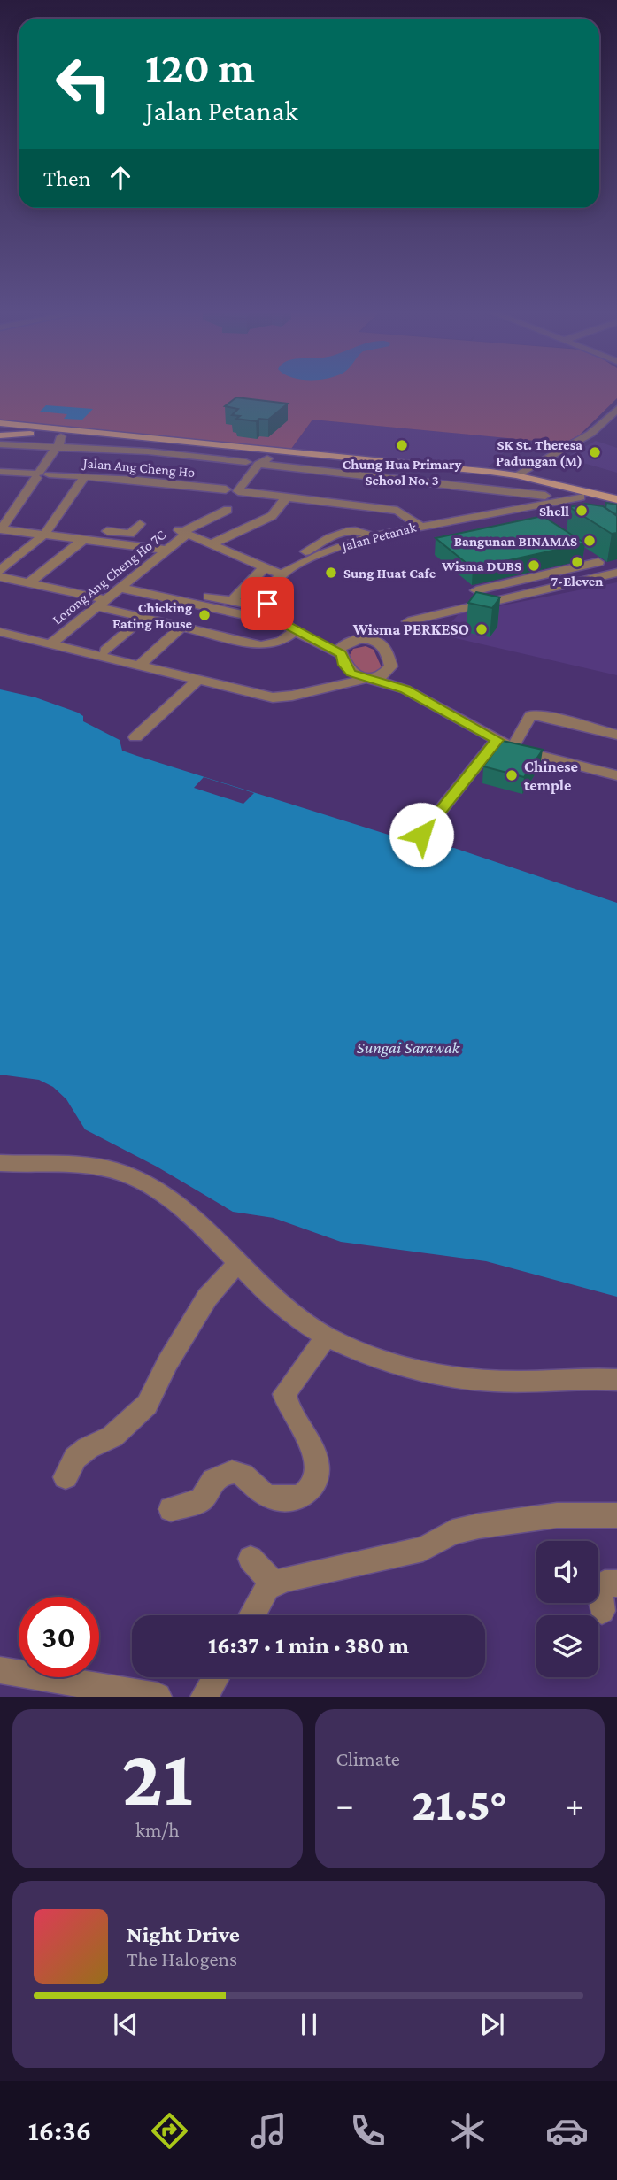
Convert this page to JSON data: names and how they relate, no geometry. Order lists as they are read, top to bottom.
{
  "streets": {
    "street": ["Jalan Ang Cheng Ho", "Jalan Petanak", "Lorong Ang Cheng Ho 7C"]
  },
  "crossings": [
    ["Jalan Ang Cheng Ho", "Jalan Petanak"]
  ],
  "water": ["Sungai Sarawak"],
  "places": [
    "Chung Hua Primary School No. 3",
    "SK St. Theresa Padungan (M)",
    "Shell",
    "Bangunan BINAMAS",
    "7-Eleven",
    "Wisma DUBS",
    "Sung Huat Cafe",
    "Chicking Eating House",
    "Wisma PERKESO",
    "Chinese temple"
  ],
  "page": {
    "turn": ["120 m", "Jalan Petanak"],
    "then": "Then",
    "limit": "30",
    "trip": "16:37 · 1 min · 380 m",
    "tile": [
      ["21", "km/h"],
      "Climate"
    ],
    "heat": ["−", "21.5°", "+"],
    "song": ["Night Drive", "The Halogens"],
    "tabs": "16:36"
  }
}
